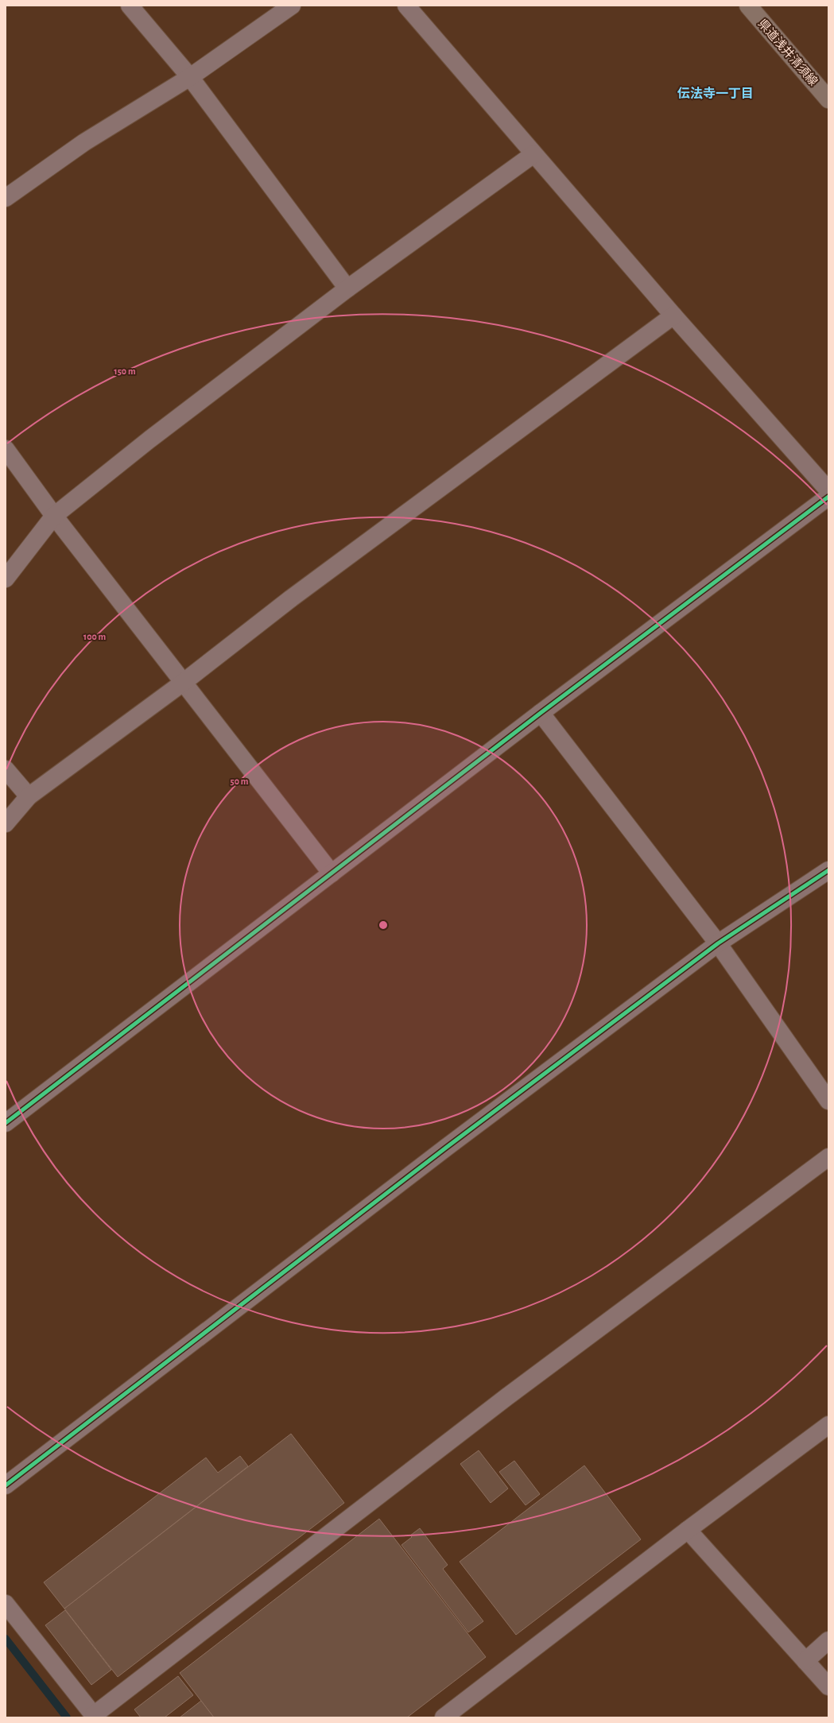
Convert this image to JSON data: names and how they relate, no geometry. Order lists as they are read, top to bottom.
{
  "streets": {
    "main road": ["県道浅井清須線"]
  },
  "districts": ["伝法寺一丁目"],
  "rings": ["150 m", "100 m", "50 m"]
}
